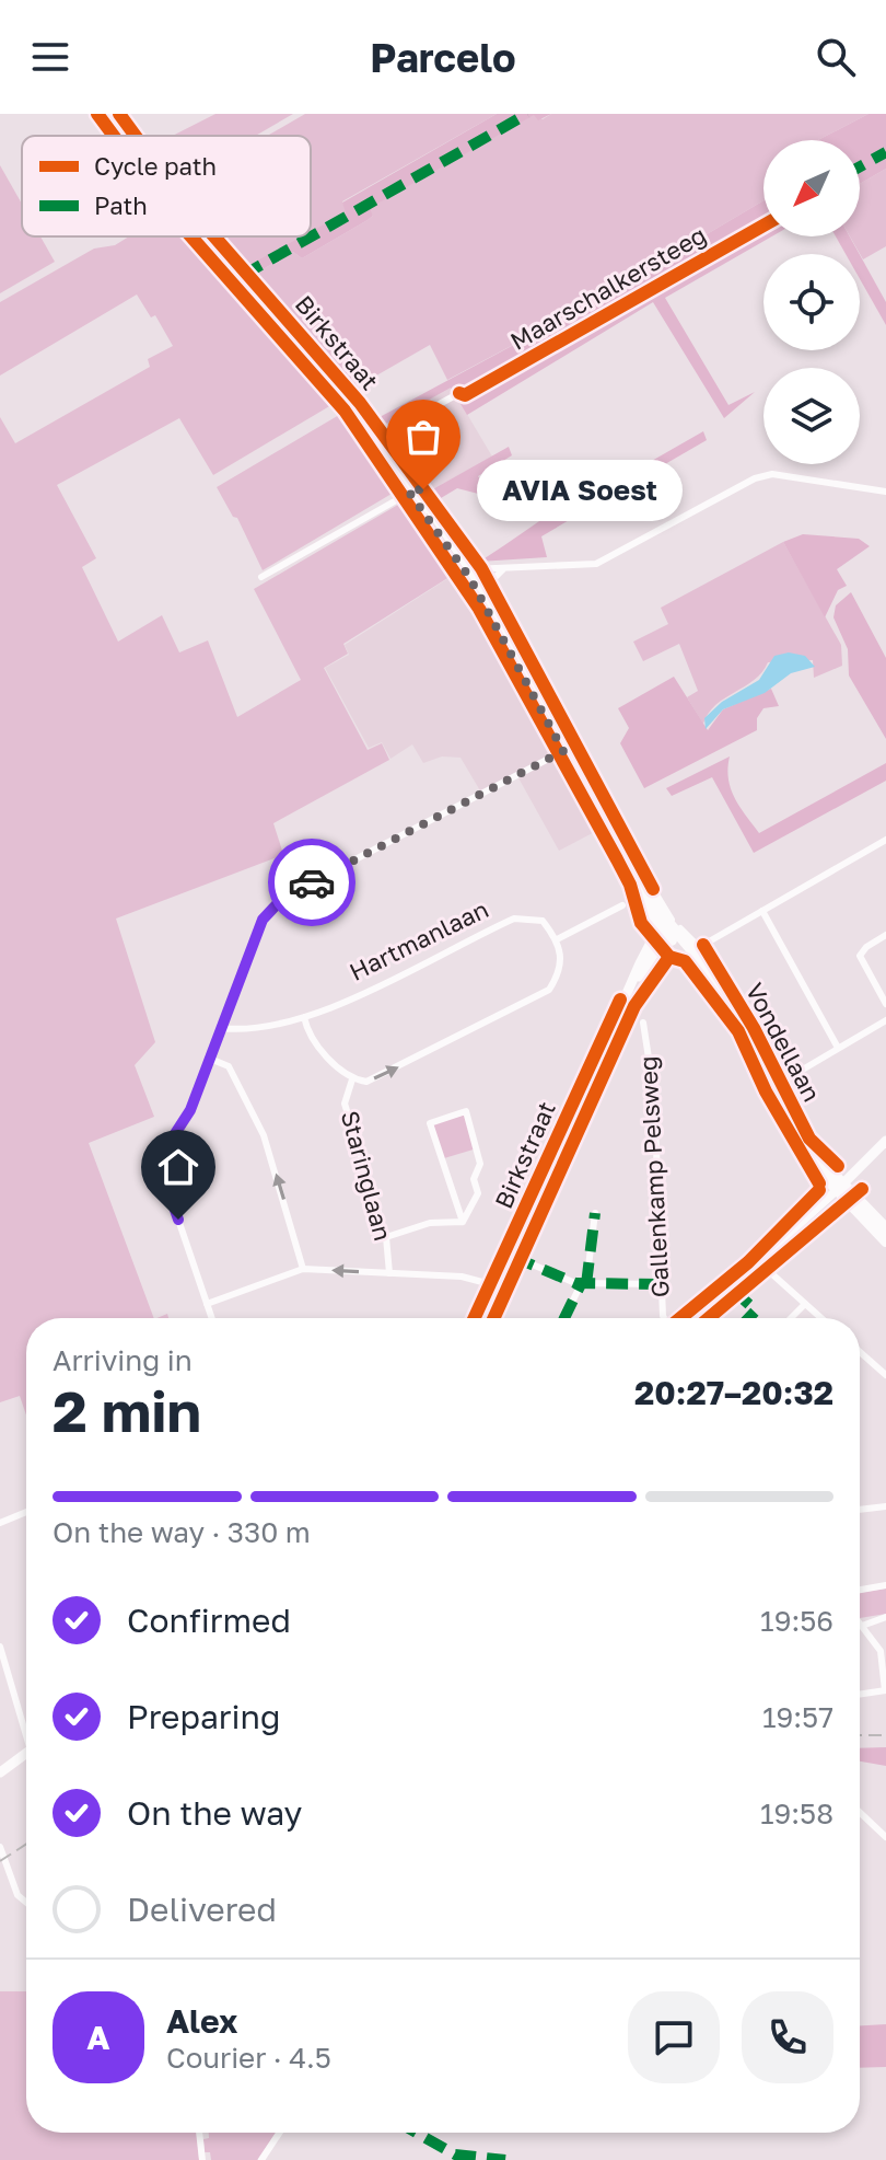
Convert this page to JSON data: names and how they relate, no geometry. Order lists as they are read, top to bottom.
{
  "streets": {
    "main road": ["Birkstraat", "Vondellaan"],
    "street": ["Hartmanlaan", "Staringlaan", "Gallenkamp Pelsweg"],
    "cycle path": ["Maarschalkersteeg"]
  },
  "crossings": [
    ["Birkstraat", "Vondellaan"]
  ],
  "places": ["AVIA Soest"],
  "legend": ["Cycle path", "Path"],
  "north": "bottom left",
  "page": {
    "header": "Parcelo",
    "bubble": "AVIA Soest",
    "heading": ["2 min", "Arriving in", "20:27–20:32"],
    "panel": ["Alex", "Courier · 4.5"],
    "bar": "On the way · 330 m",
    "list": [
      ["Confirmed", "19:56"],
      ["Preparing", "19:57"],
      ["On the way", "19:58"],
      "Delivered"
    ],
    "round": "A"
  }
}
